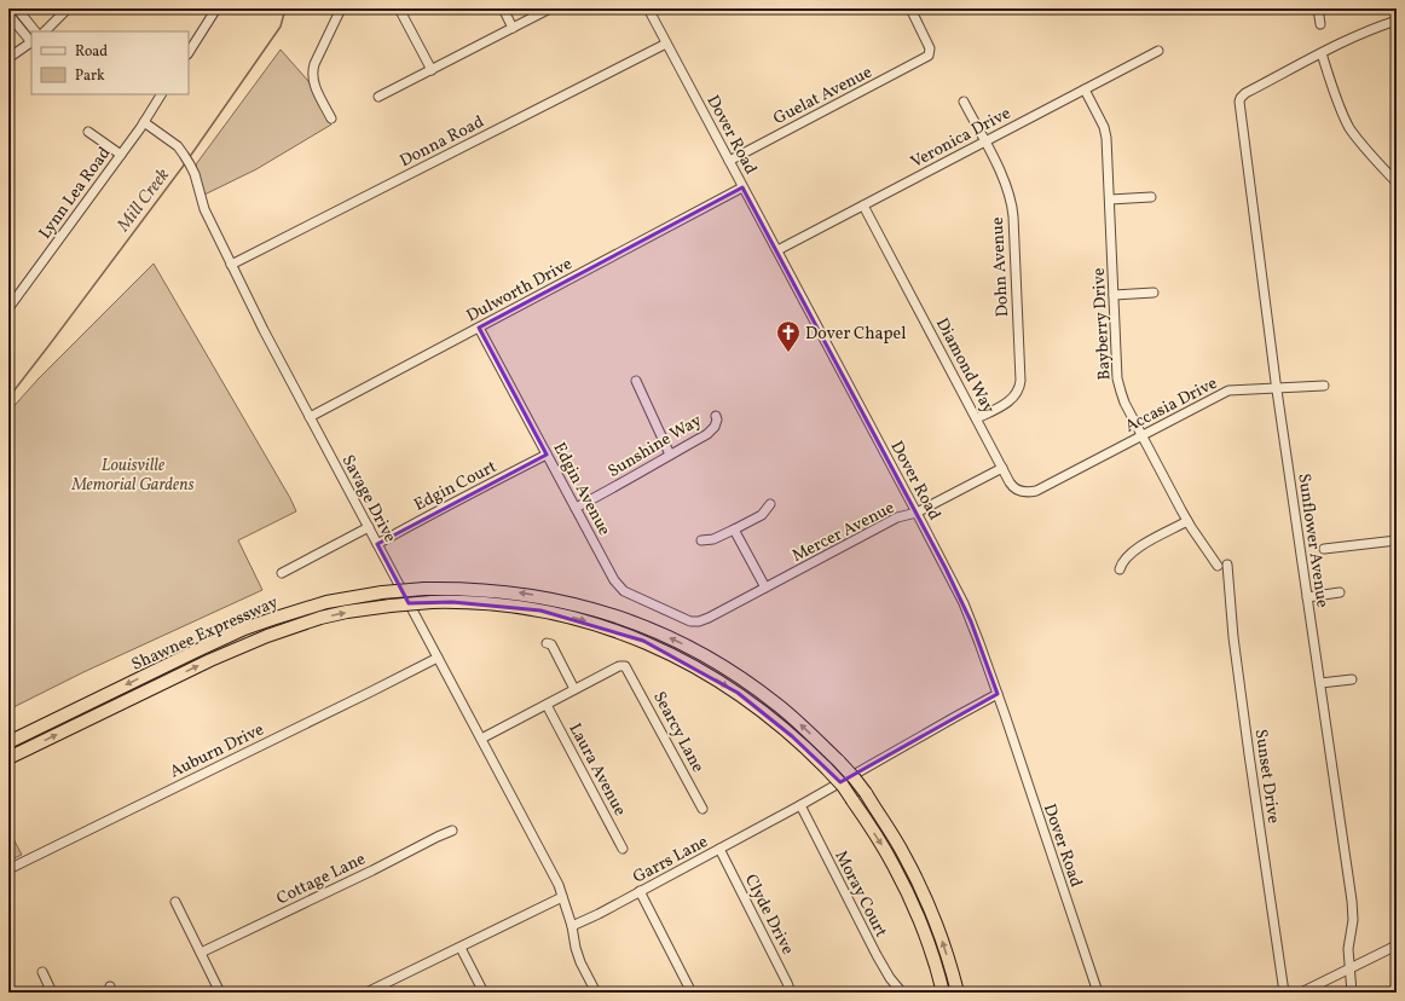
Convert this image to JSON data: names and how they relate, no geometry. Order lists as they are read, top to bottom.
{
  "streets": {
    "highway": ["Shawnee Expressway"],
    "street": [
      "Guelat Avenue",
      "Dover Road",
      "Veronica Drive",
      "Donna Road",
      "Lynn Lea Road",
      "Dohn Avenue",
      "Dulworth Drive",
      "Bayberry Drive",
      "Diamond Way",
      "Accasia Drive",
      "Sunshine Way",
      "Edgin Court",
      "Edgin Avenue",
      "Savage Drive",
      "Mercer Avenue",
      "Sunflower Avenue",
      "Searcy Lane",
      "Auburn Drive",
      "Laura Avenue",
      "Sunset Drive",
      "Garrs Lane",
      "Cottage Lane",
      "Moray Court",
      "Clyde Drive"
    ]
  },
  "crossings": [
    ["Guelat Avenue", "Dover Road"],
    ["Dover Road", "Veronica Drive"],
    ["Dover Road", "Donna Road"],
    ["Dover Road", "Dulworth Drive"],
    ["Dover Road", "Mercer Avenue"],
    ["Dover Road", "Garrs Lane"],
    ["Veronica Drive", "Dohn Avenue"],
    ["Veronica Drive", "Bayberry Drive"],
    ["Veronica Drive", "Diamond Way"],
    ["Donna Road", "Savage Drive"],
    ["Lynn Lea Road", "Savage Drive"],
    ["Dohn Avenue", "Diamond Way"],
    ["Dulworth Drive", "Edgin Avenue"],
    ["Dulworth Drive", "Savage Drive"],
    ["Bayberry Drive", "Accasia Drive"],
    ["Diamond Way", "Accasia Drive"],
    ["Diamond Way", "Mercer Avenue"],
    ["Accasia Drive", "Sunflower Avenue"],
    ["Sunshine Way", "Edgin Avenue"],
    ["Edgin Court", "Edgin Avenue"],
    ["Edgin Court", "Savage Drive"],
    ["Edgin Avenue", "Mercer Avenue"],
    ["Savage Drive", "Auburn Drive"],
    ["Garrs Lane", "Moray Court"],
    ["Garrs Lane", "Clyde Drive"]
  ],
  "water": ["Mill Creek"],
  "parks": ["Louisville Memorial Gardens"],
  "places": {
    "church": ["Dover Chapel"]
  },
  "legend": ["Road", "Park"]
}
